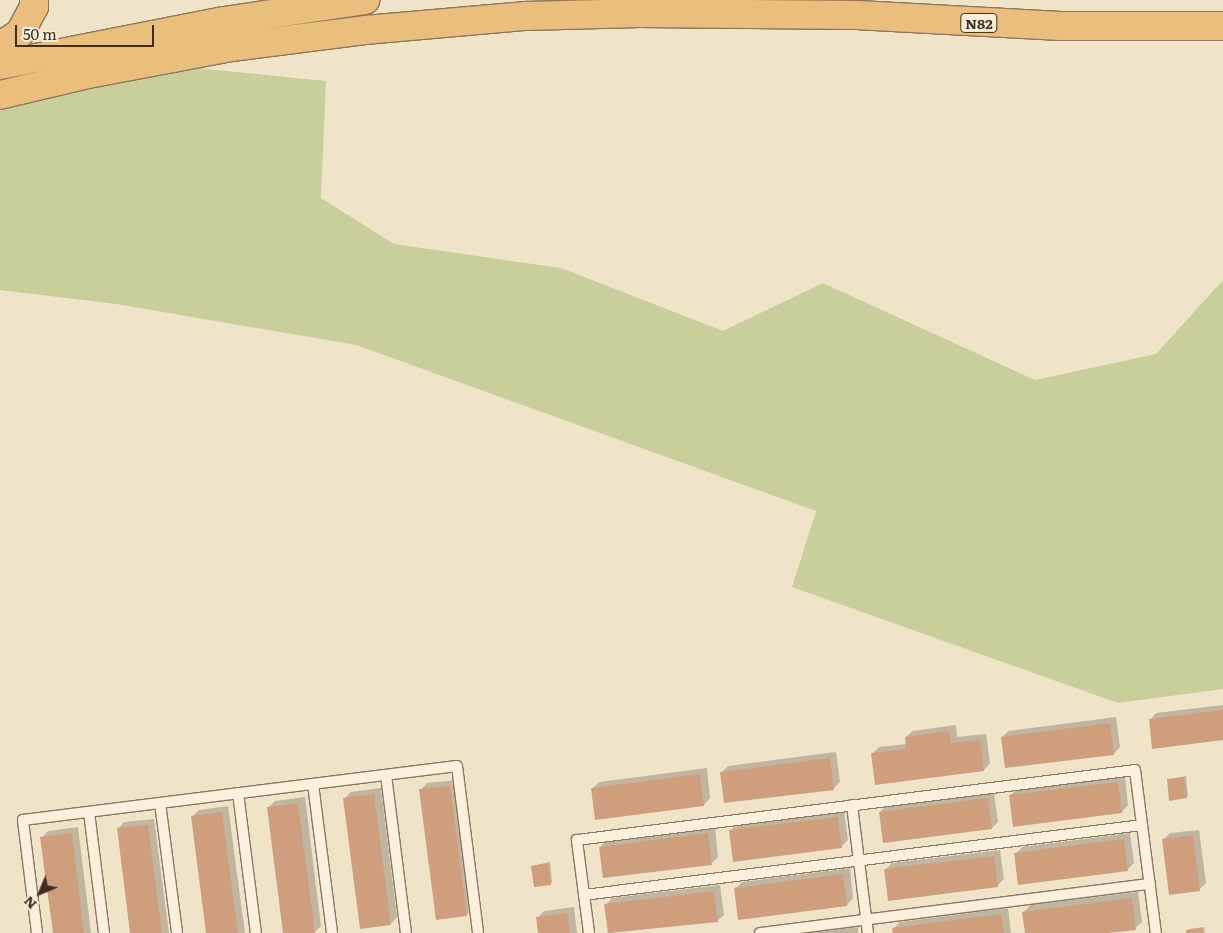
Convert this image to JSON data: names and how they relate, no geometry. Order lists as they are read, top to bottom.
{
  "streets": {
    "highway": ["N82"]
  },
  "scale_bar": "50 m",
  "north": "bottom left"
}
